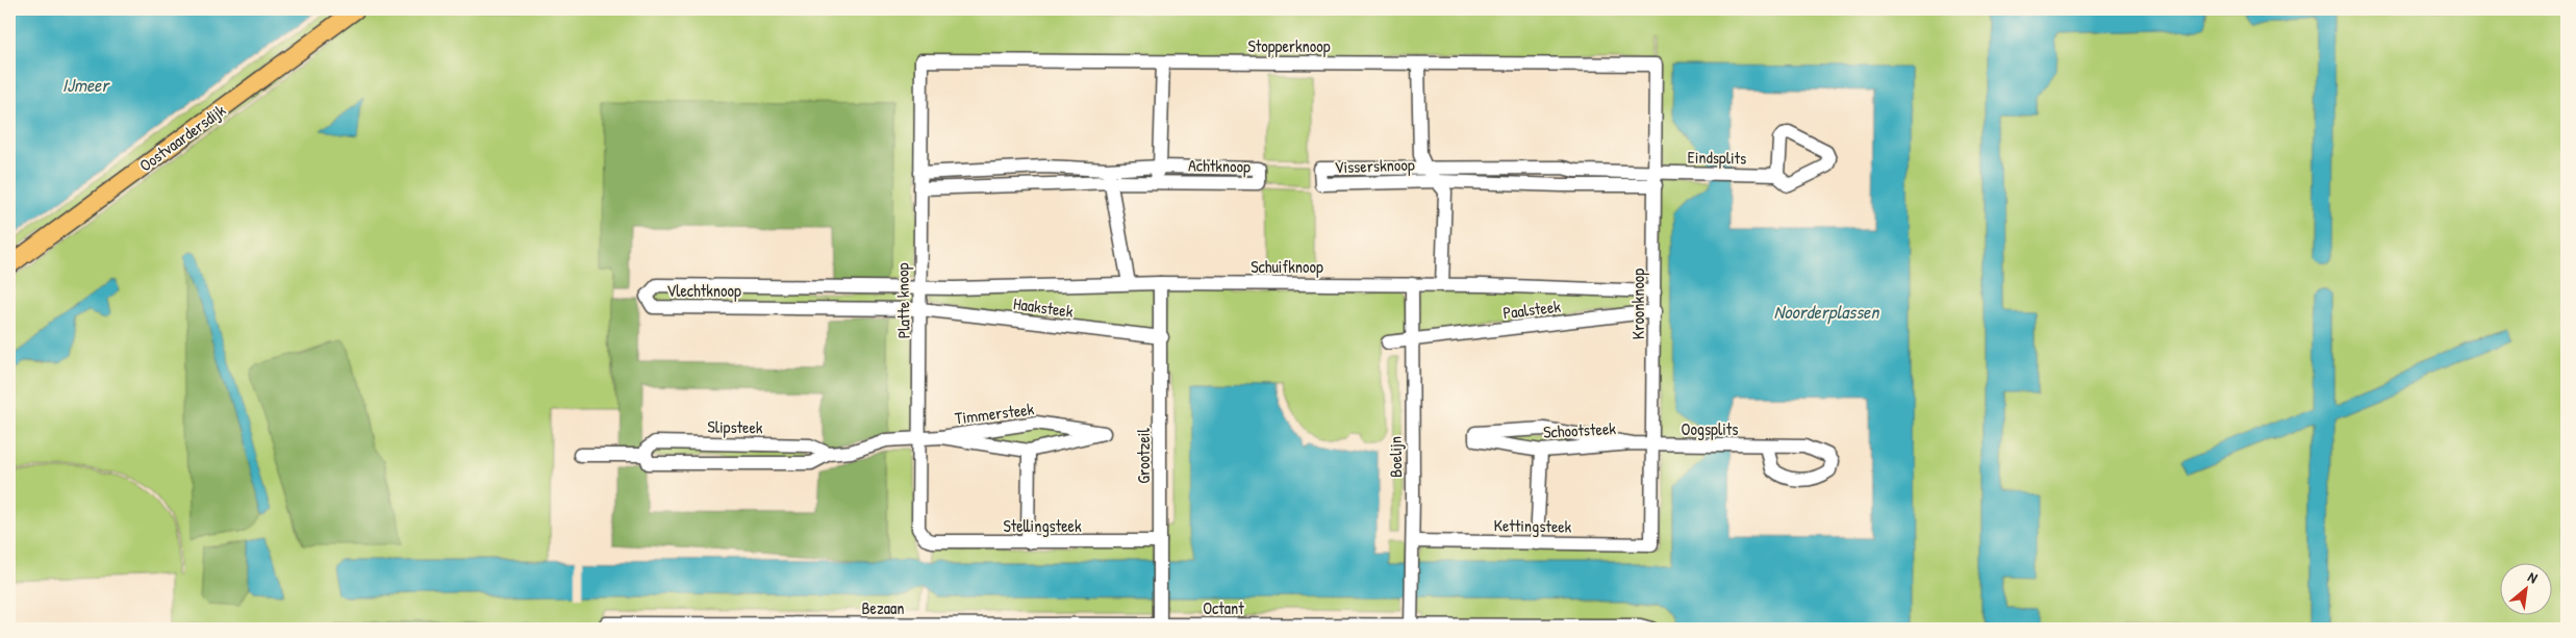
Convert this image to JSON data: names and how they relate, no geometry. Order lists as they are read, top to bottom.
{
  "streets": {
    "main road": ["Oostvaardersdijk"],
    "street": [
      "Stopperknoop",
      "Eindsplits",
      "Achtknoop",
      "Vissersknoop",
      "Schuifknoop",
      "Vlechtknoop",
      "Platte knoop",
      "Kroonknoop",
      "Haaksteek",
      "Paalsteek",
      "Timmersteek",
      "Slipsteek",
      "Oogsplits",
      "Schootsteek",
      "Grootzeil",
      "Boelijn",
      "Stellingsteek",
      "Kettingsteek",
      "Bezaan",
      "Octant"
    ]
  },
  "crossings": [
    ["Stopperknoop", "Platte knoop"],
    ["Stopperknoop", "Kroonknoop"],
    ["Eindsplits", "Vissersknoop"],
    ["Eindsplits", "Kroonknoop"],
    ["Achtknoop", "Platte knoop"],
    ["Vissersknoop", "Kroonknoop"],
    ["Schuifknoop", "Vlechtknoop"],
    ["Schuifknoop", "Platte knoop"],
    ["Schuifknoop", "Kroonknoop"],
    ["Schuifknoop", "Grootzeil"],
    ["Schuifknoop", "Boelijn"],
    ["Vlechtknoop", "Platte knoop"],
    ["Vlechtknoop", "Haaksteek"],
    ["Platte knoop", "Haaksteek"],
    ["Platte knoop", "Timmersteek"],
    ["Platte knoop", "Slipsteek"],
    ["Platte knoop", "Stellingsteek"],
    ["Kroonknoop", "Paalsteek"],
    ["Kroonknoop", "Oogsplits"],
    ["Kroonknoop", "Schootsteek"],
    ["Kroonknoop", "Kettingsteek"],
    ["Haaksteek", "Grootzeil"],
    ["Paalsteek", "Boelijn"],
    ["Timmersteek", "Slipsteek"],
    ["Oogsplits", "Schootsteek"],
    ["Grootzeil", "Stellingsteek"],
    ["Grootzeil", "Bezaan"],
    ["Grootzeil", "Octant"],
    ["Boelijn", "Kettingsteek"],
    ["Boelijn", "Octant"],
    ["Bezaan", "Octant"]
  ],
  "water": ["IJmeer", "Noorderplassen"],
  "north": "top right"
}
